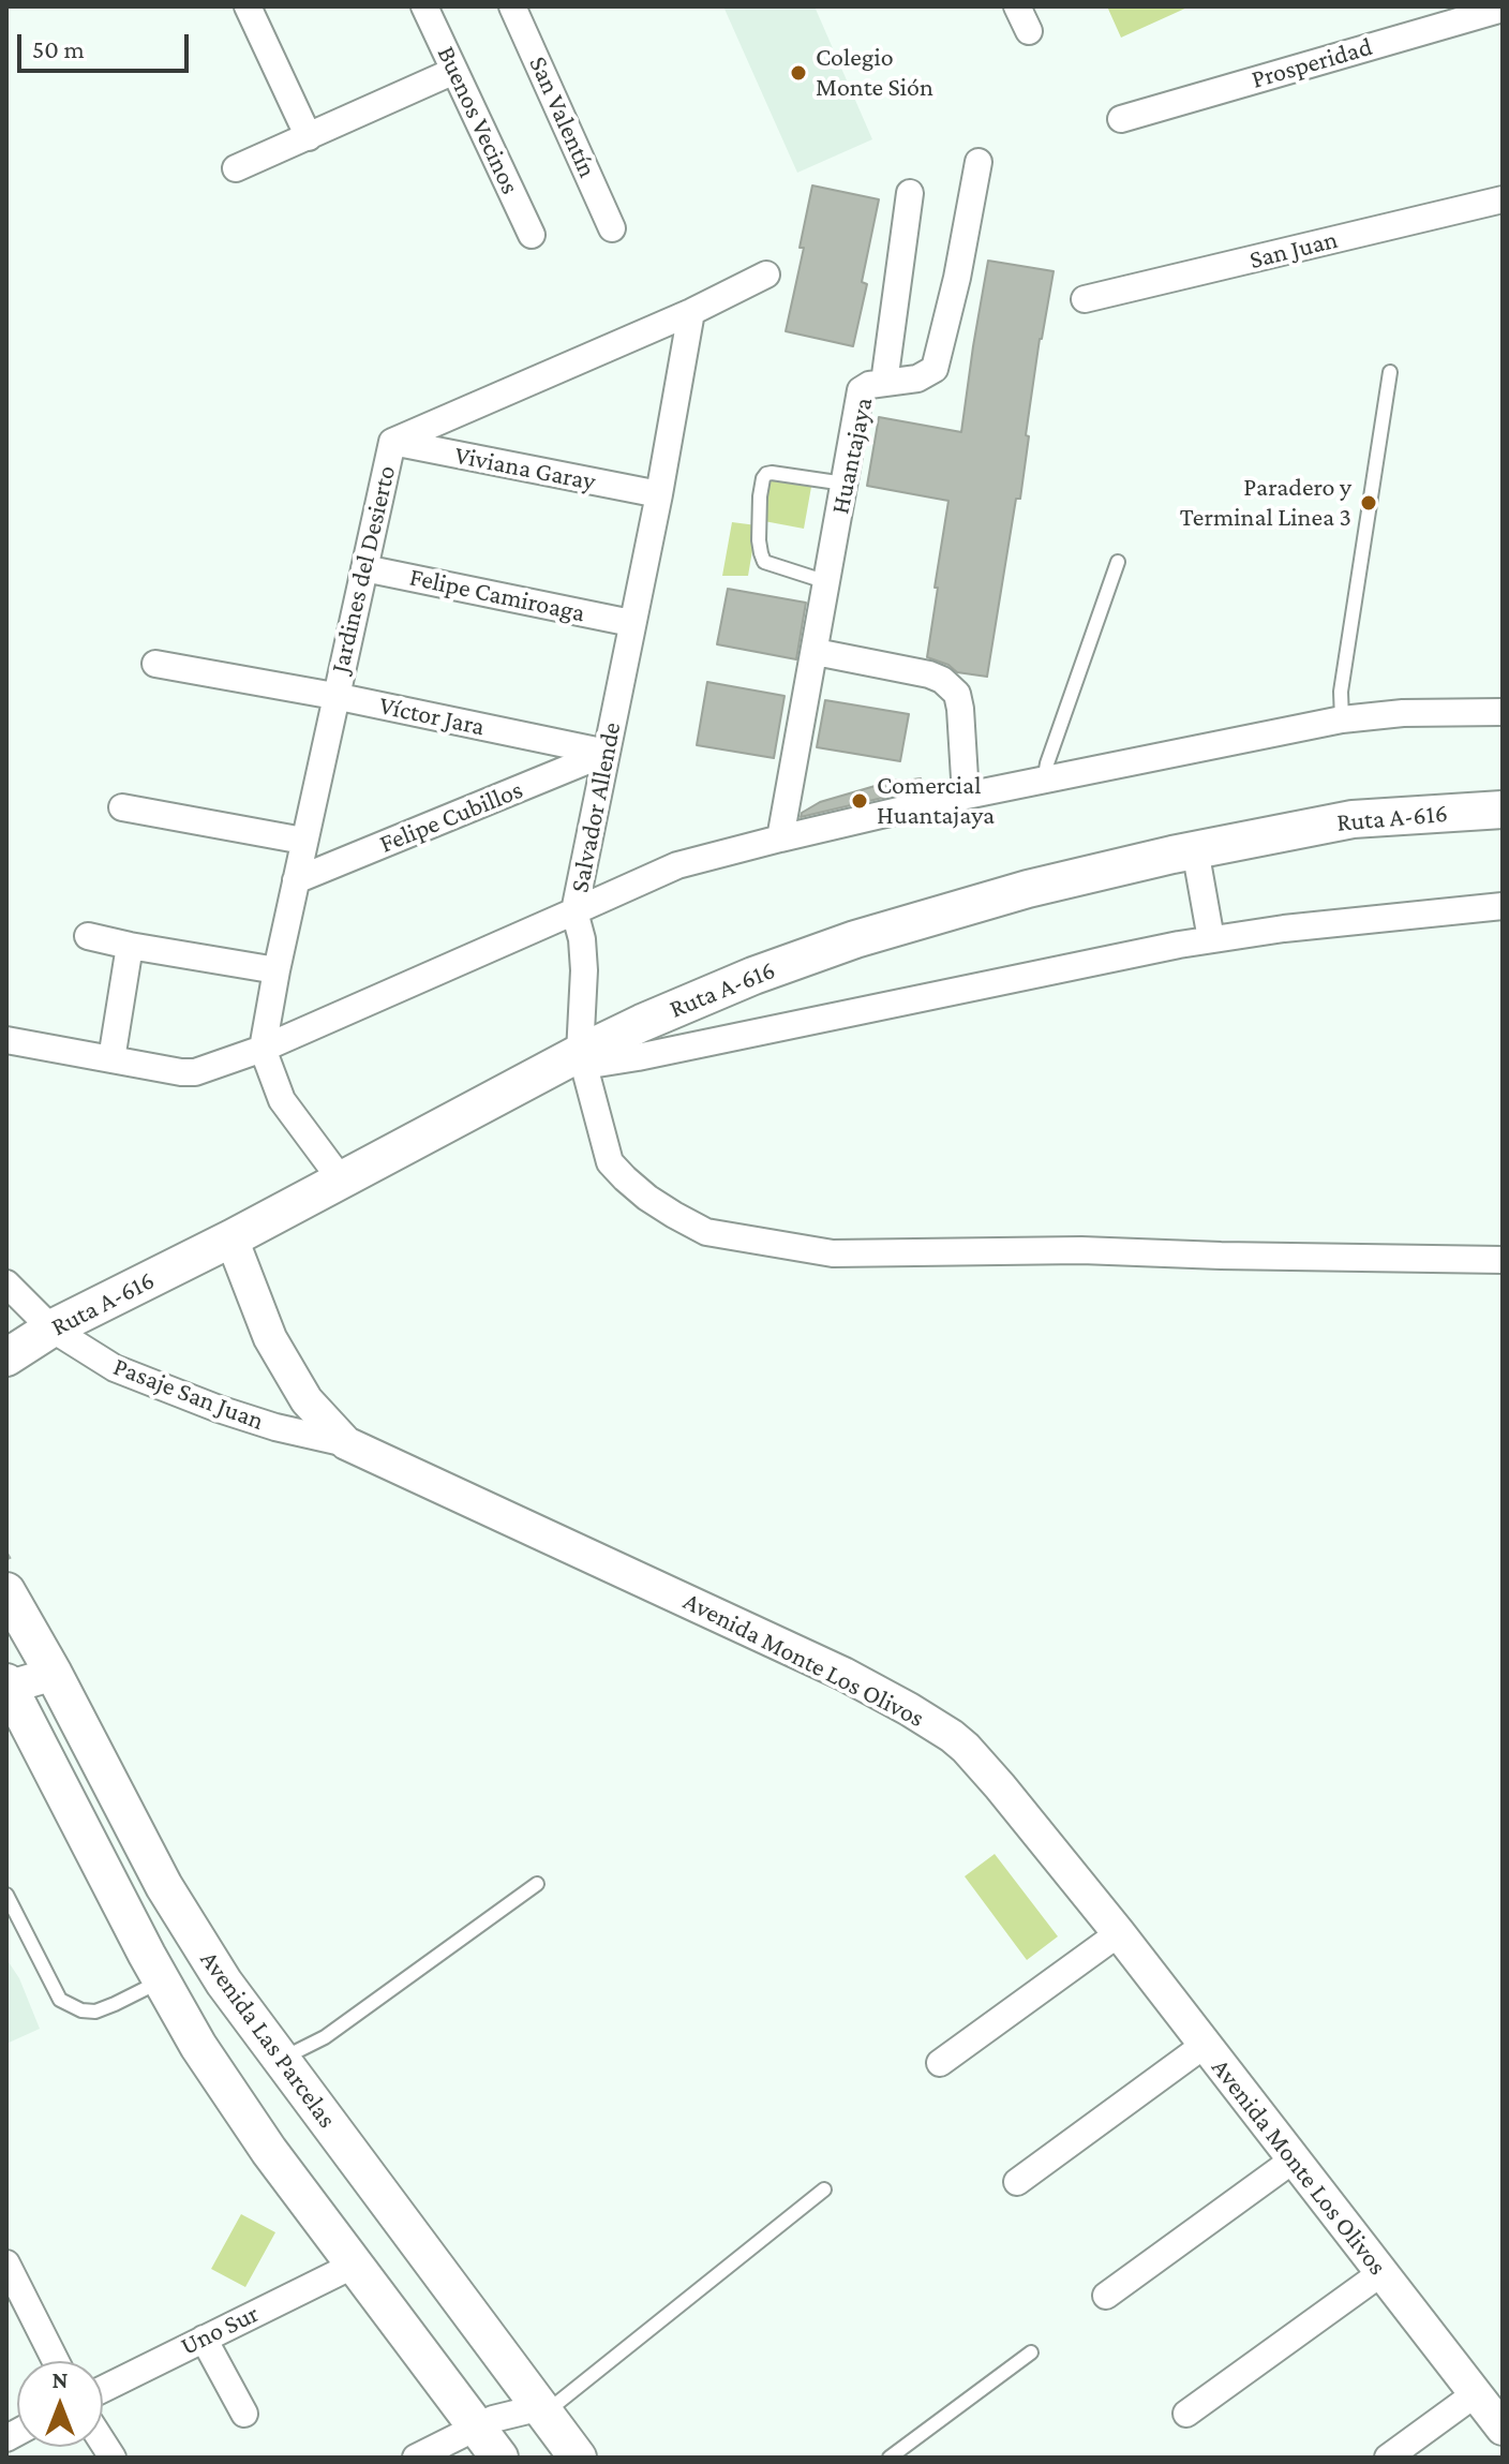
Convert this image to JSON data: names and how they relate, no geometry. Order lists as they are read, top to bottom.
{
  "streets": {
    "main road": ["Ruta A-616", "Avenida Las Parcelas"],
    "street": [
      "Prosperidad",
      "San Valentín",
      "Buenos Vecinos",
      "San Juan",
      "Huantajaya",
      "Viviana Garay",
      "Jardines del Desierto",
      "Felipe Camiroaga",
      "Víctor Jara",
      "Salvador Allende",
      "Felipe Cubillos",
      "Pasaje San Juan",
      "Avenida Monte Los Olivos",
      "Uno Sur"
    ]
  },
  "crossings": [
    ["Viviana Garay", "Jardines del Desierto"],
    ["Viviana Garay", "Salvador Allende"],
    ["Jardines del Desierto", "Felipe Camiroaga"],
    ["Jardines del Desierto", "Víctor Jara"],
    ["Jardines del Desierto", "Salvador Allende"],
    ["Jardines del Desierto", "Felipe Cubillos"],
    ["Felipe Camiroaga", "Salvador Allende"],
    ["Víctor Jara", "Salvador Allende"],
    ["Víctor Jara", "Felipe Cubillos"],
    ["Salvador Allende", "Felipe Cubillos"],
    ["Ruta A-616", "Pasaje San Juan"],
    ["Ruta A-616", "Avenida Monte Los Olivos"],
    ["Pasaje San Juan", "Avenida Monte Los Olivos"],
    ["Avenida Las Parcelas", "Uno Sur"]
  ],
  "places": ["Colegio Monte Sión", "Paradero y Terminal Linea 3", "Comercial Huantajaya"],
  "scale_bar": "50 m",
  "north": "top"
}
